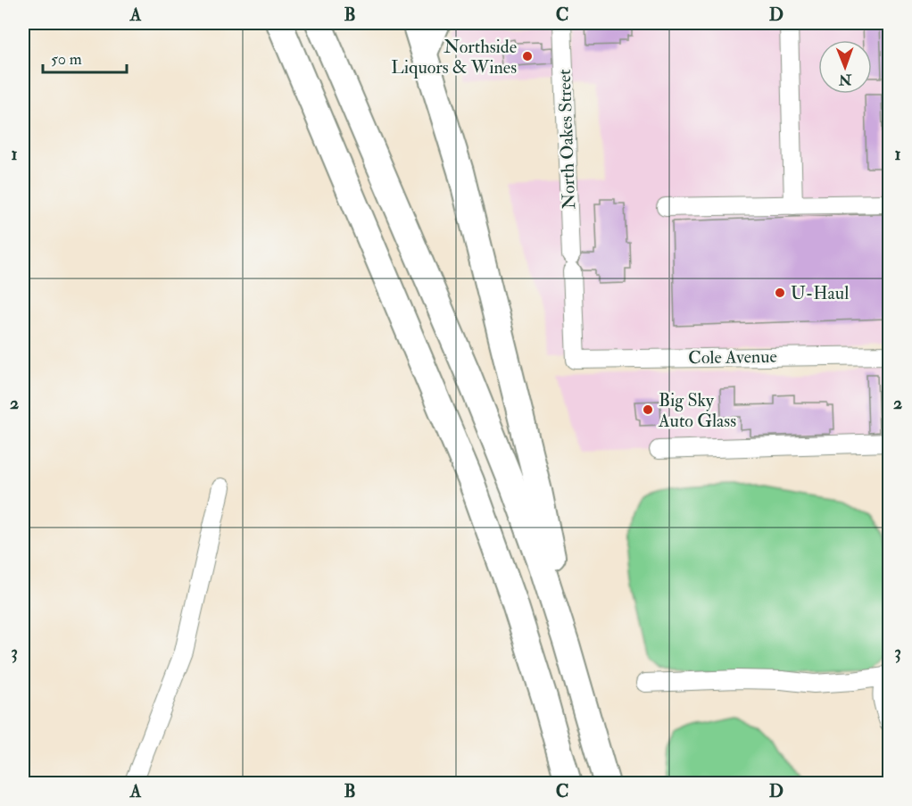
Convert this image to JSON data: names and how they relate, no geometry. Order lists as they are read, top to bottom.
{
  "streets": {
    "street": ["North Oakes Street", "Cole Avenue"]
  },
  "crossings": [
    ["North Oakes Street", "Cole Avenue"]
  ],
  "places": ["Northside Liquors & Wines", "U-Haul", "Big Sky Auto Glass"],
  "scale_bar": "50 m",
  "north": "bottom",
  "grid": {
    "columns": [
      "A",
      "B",
      "C",
      "D"
    ],
    "rows": ["1", "2", "3"]
  }
}
